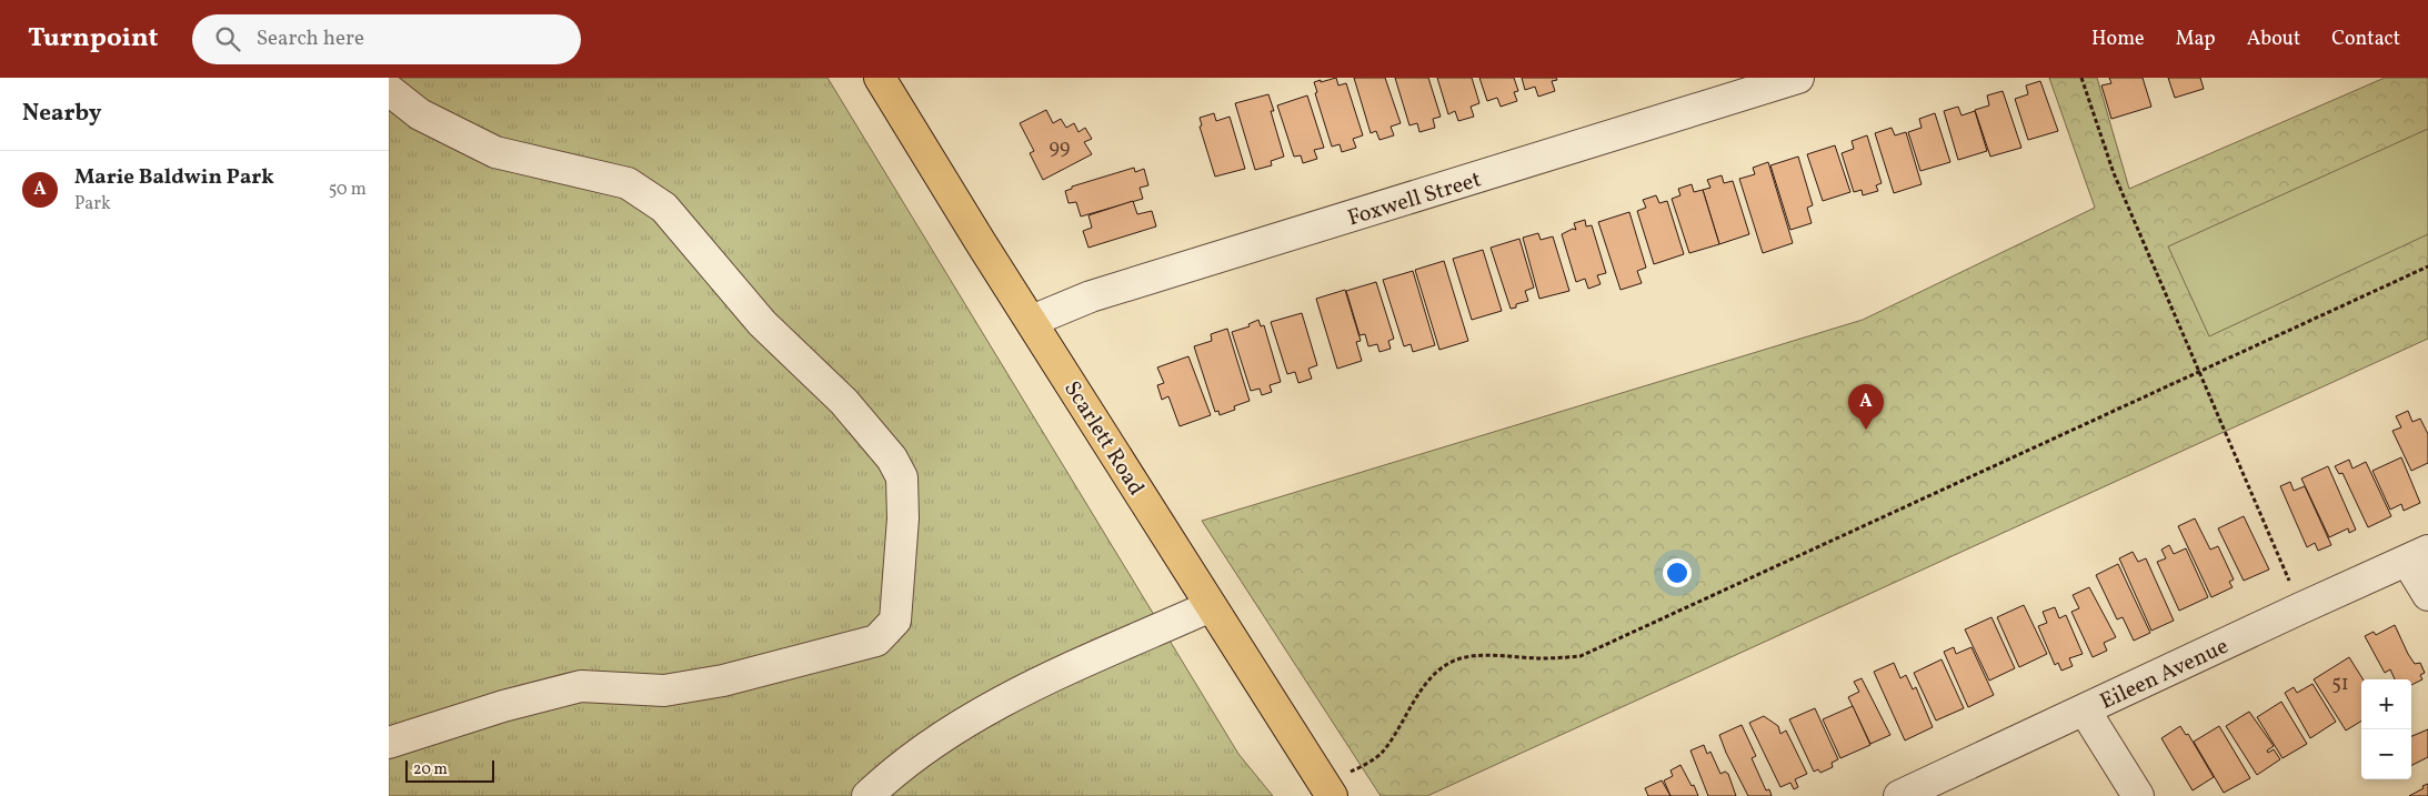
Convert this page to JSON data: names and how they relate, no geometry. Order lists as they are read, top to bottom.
{
  "streets": {
    "main road": ["Scarlett Road"],
    "street": ["Foxwell Street", "Eileen Avenue"]
  },
  "crossings": [
    ["Foxwell Street", "Scarlett Road"]
  ],
  "house_numbers": ["99", "51"],
  "scale_bar": "20 m",
  "page": {
    "header": "Turnpoint",
    "search": "Search here",
    "nav": [
      "Home",
      "Map",
      "About",
      "Contact"
    ],
    "heading": "Nearby",
    "list": [
      {
        "mark": "A",
        "name": "Marie Baldwin Park",
        "note": "Park",
        "value": "50 m"
      }
    ],
    "pins": "A",
    "map_buttons": ["+", "−"],
    "scale": "20 m"
  }
}
